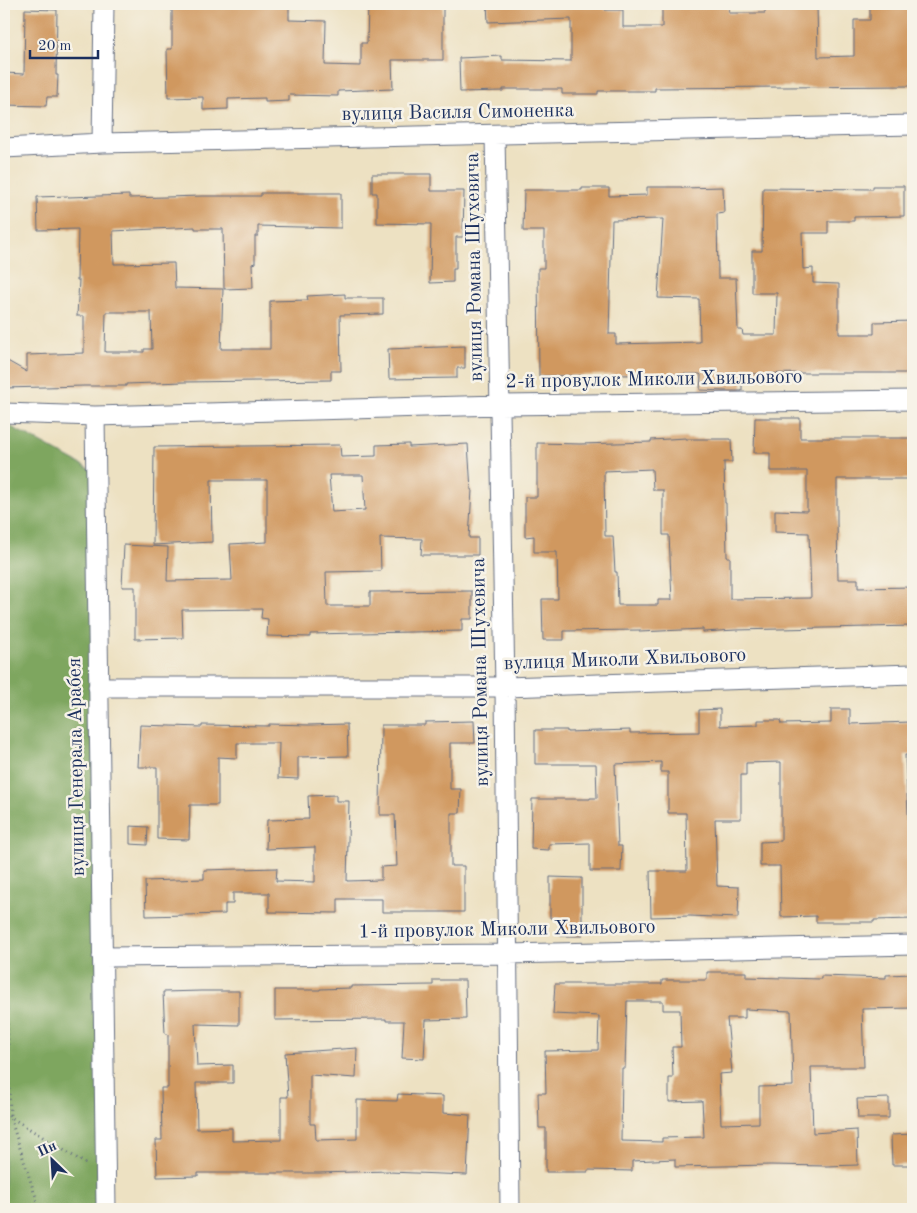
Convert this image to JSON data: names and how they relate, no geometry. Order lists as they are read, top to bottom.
{
  "streets": {
    "street": [
      "вулиця Василя Симоненка",
      "вулиця Романа Шухевича",
      "2-й провулок Миколи Хвильового",
      "вулиця Миколи Хвильового",
      "вулиця Генерала Арабея",
      "1-й провулок Миколи Хвильового"
    ]
  },
  "crossings": [
    ["вулиця Василя Симоненка", "вулиця Романа Шухевича"],
    ["вулиця Романа Шухевича", "2-й провулок Миколи Хвильового"],
    ["вулиця Романа Шухевича", "вулиця Миколи Хвильового"],
    ["вулиця Романа Шухевича", "1-й провулок Миколи Хвильового"],
    ["2-й провулок Миколи Хвильового", "вулиця Генерала Арабея"],
    ["вулиця Миколи Хвильового", "вулиця Генерала Арабея"],
    ["вулиця Генерала Арабея", "1-й провулок Миколи Хвильового"]
  ],
  "scale_bar": "20 m",
  "north": "top left"
}
